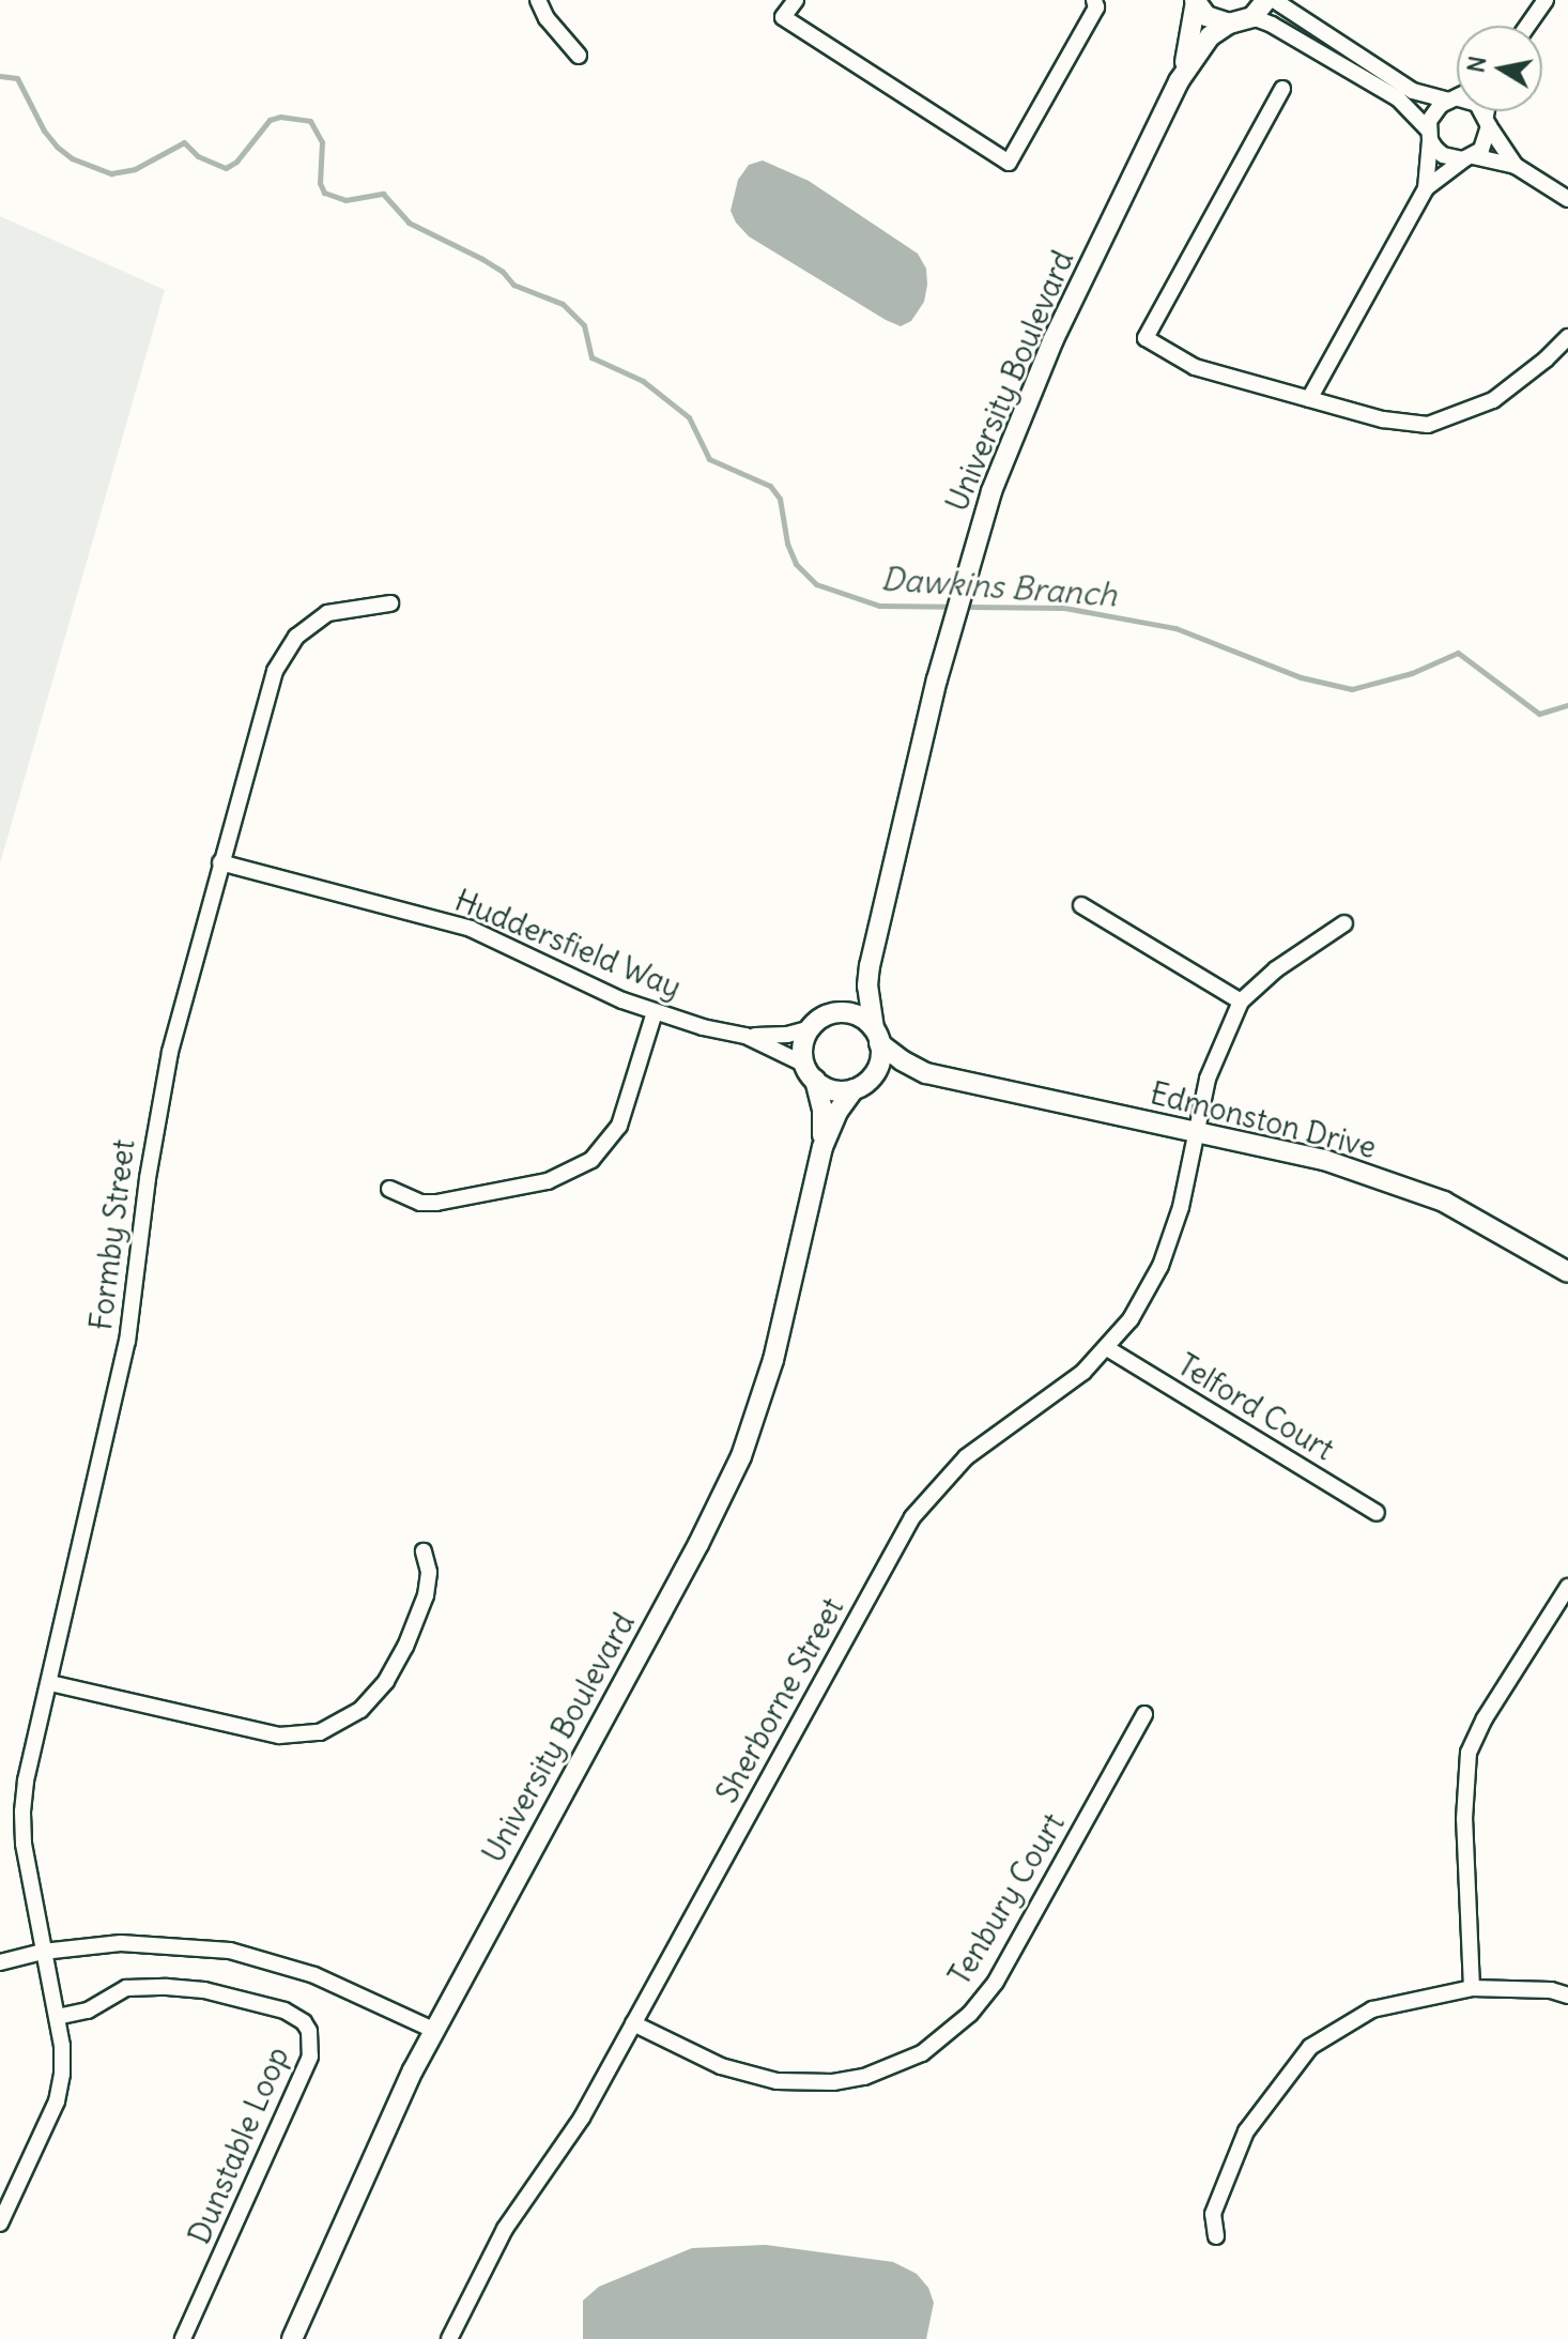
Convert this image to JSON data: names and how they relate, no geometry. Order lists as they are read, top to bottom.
{
  "streets": {
    "street": [
      "University Boulevard",
      "Huddersfield Way",
      "Edmonston Drive",
      "Formby Street",
      "Telford Court",
      "Sherborne Street",
      "Tenbury Court",
      "Dunstable Loop"
    ]
  },
  "crossings": [
    ["University Boulevard", "Huddersfield Way"],
    ["University Boulevard", "Edmonston Drive"],
    ["Huddersfield Way", "Edmonston Drive"],
    ["Huddersfield Way", "Formby Street"],
    ["Edmonston Drive", "Sherborne Street"],
    ["Formby Street", "Dunstable Loop"],
    ["Telford Court", "Sherborne Street"],
    ["Sherborne Street", "Tenbury Court"]
  ],
  "water": ["Dawkins Branch"],
  "north": "left"
}
